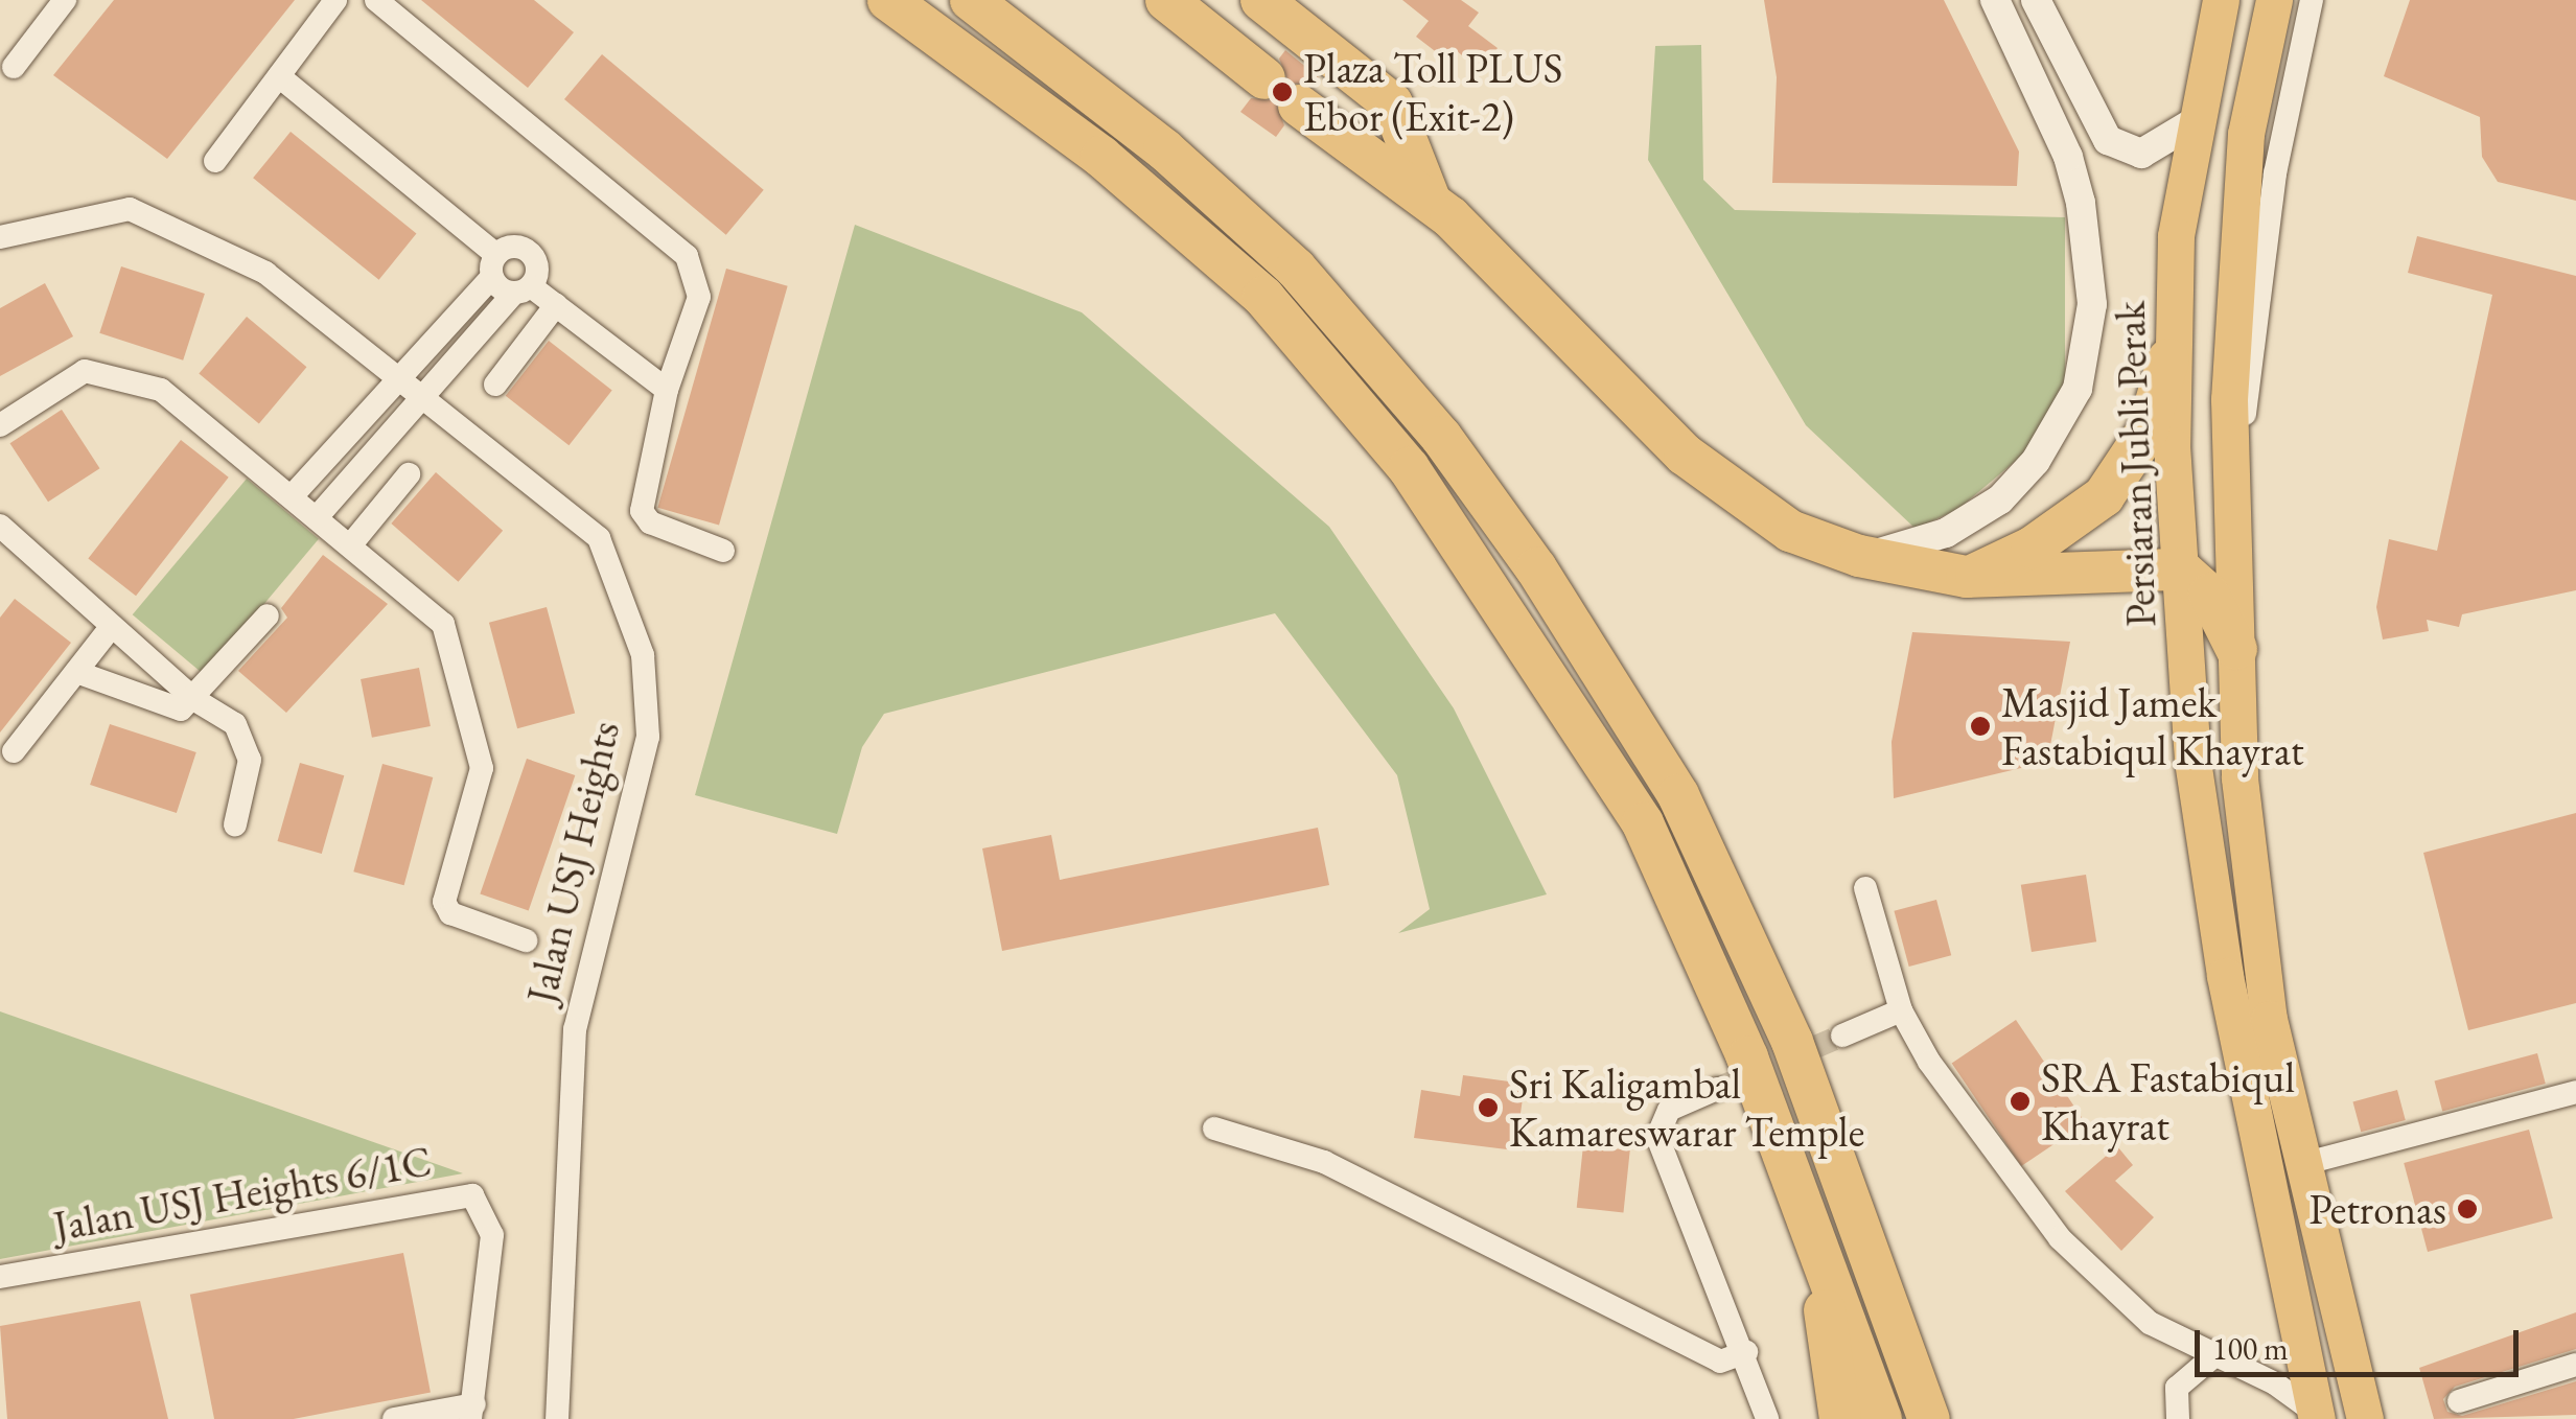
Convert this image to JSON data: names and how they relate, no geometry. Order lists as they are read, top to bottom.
{
  "streets": {
    "main road": ["Persiaran Jubli Perak"],
    "street": ["Jalan USJ Heights", "Jalan USJ Heights 6/1C"]
  },
  "places": [
    "Plaza Toll PLUS Ebor (Exit-2)",
    "Masjid Jamek Fastabiqul Khayrat",
    "SRA Fastabiqul Khayrat",
    "Sri Kaligambal Kamareswarar Temple",
    "Petronas"
  ],
  "scale_bar": "100 m"
}
